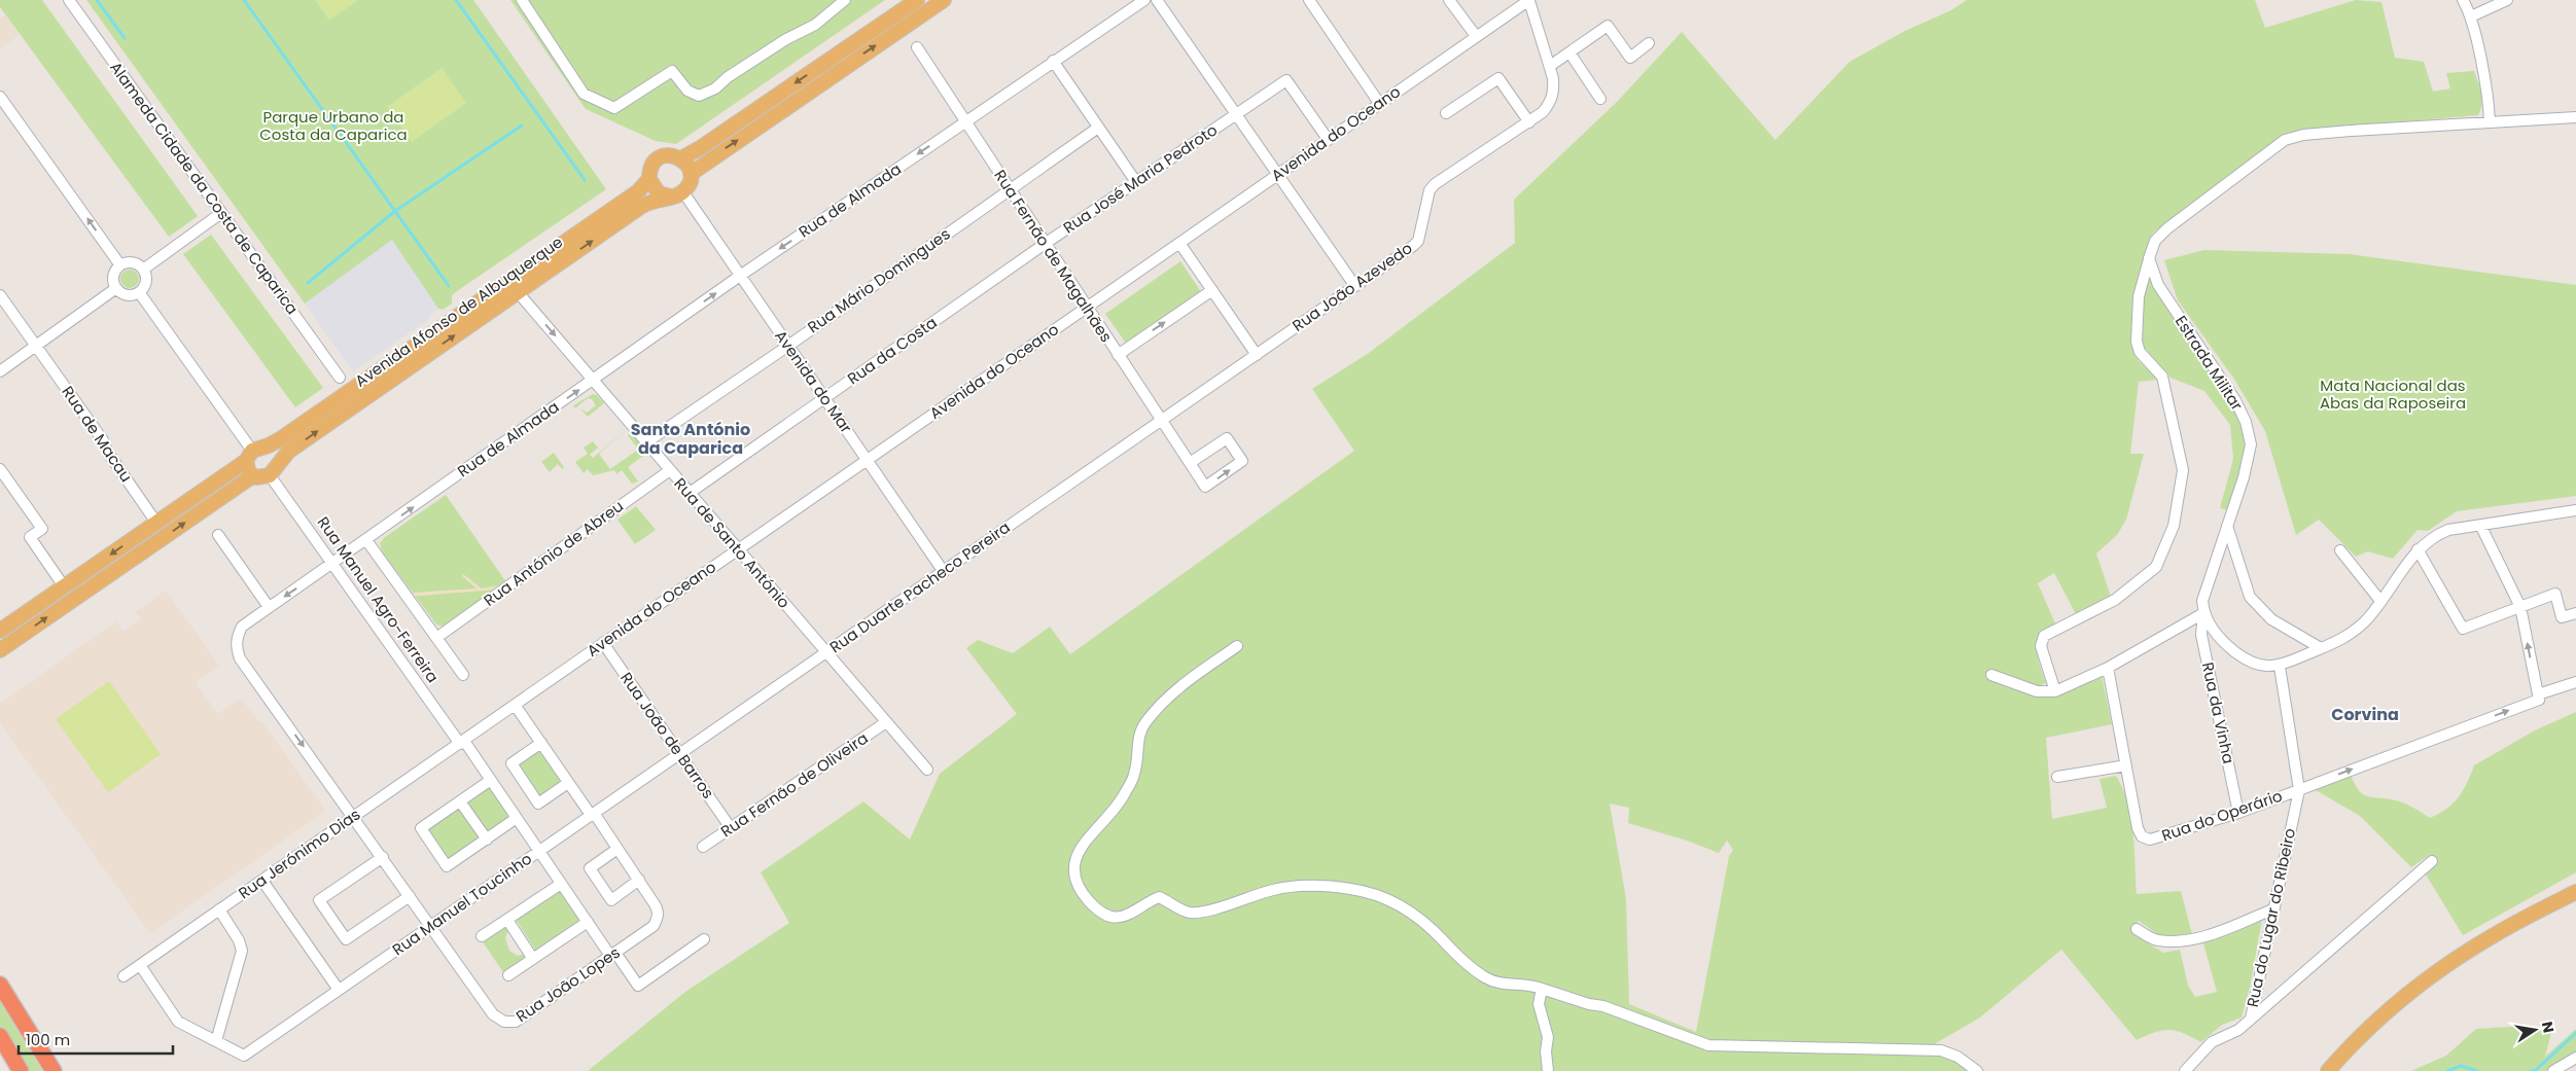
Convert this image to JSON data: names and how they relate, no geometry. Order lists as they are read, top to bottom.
{
  "streets": {
    "main road": ["Avenida Afonso de Albuquerque", "Rua Manuel Agro-Ferreira"],
    "street": [
      "Avenida do Oceano",
      "Rua José Maria Pedroto",
      "Alameda Cidade da Costa de Caparica",
      "Rua de Almada",
      "Rua Fernão de Magalhães",
      "Rua Mário Domingues",
      "Rua João Azevedo",
      "Rua da Costa",
      "Estrada Militar",
      "Avenida do Mar",
      "Rua de Macau",
      "Rua de Santo António",
      "Rua António de Abreu",
      "Rua Duarte Pacheco Pereira",
      "Rua da Vinha",
      "Rua João de Barros",
      "Rua Fernão de Oliveira",
      "Rua do Operário",
      "Rua Jerónimo Dias",
      "Rua Manuel Toucinho",
      "Rua do Lugar do Ribeiro",
      "Rua João Lopes"
    ]
  },
  "crossings": [
    ["Avenida do Oceano", "Rua José Maria Pedroto"],
    ["Avenida do Oceano", "Rua Fernão de Magalhães"],
    ["Avenida do Oceano", "Rua João Azevedo"],
    ["Avenida do Oceano", "Avenida do Mar"],
    ["Avenida do Oceano", "Rua de Santo António"],
    ["Avenida do Oceano", "Rua Manuel Agro-Ferreira"],
    ["Avenida do Oceano", "Rua João de Barros"],
    ["Avenida do Oceano", "Rua Jerónimo Dias"],
    ["Avenida do Oceano", "Rua João Lopes"],
    ["Rua José Maria Pedroto", "Rua Fernão de Magalhães"],
    ["Rua José Maria Pedroto", "Rua da Costa"],
    ["Rua de Almada", "Rua Fernão de Magalhães"],
    ["Rua de Almada", "Avenida do Mar"],
    ["Rua de Almada", "Rua de Santo António"],
    ["Rua de Almada", "Rua Manuel Agro-Ferreira"],
    ["Rua de Almada", "Rua Jerónimo Dias"],
    ["Rua de Almada", "Rua João Lopes"],
    ["Rua Fernão de Magalhães", "Rua Mário Domingues"],
    ["Rua Fernão de Magalhães", "Rua João Azevedo"],
    ["Rua Fernão de Magalhães", "Rua da Costa"],
    ["Rua Fernão de Magalhães", "Rua Duarte Pacheco Pereira"],
    ["Rua Mário Domingues", "Avenida do Mar"],
    ["Rua Mário Domingues", "Rua de Santo António"],
    ["Rua João Azevedo", "Rua Duarte Pacheco Pereira"],
    ["Avenida Afonso de Albuquerque", "Avenida do Mar"],
    ["Avenida Afonso de Albuquerque", "Rua de Macau"],
    ["Avenida Afonso de Albuquerque", "Rua de Santo António"],
    ["Avenida Afonso de Albuquerque", "Rua Manuel Agro-Ferreira"],
    ["Rua da Costa", "Avenida do Mar"],
    ["Rua da Costa", "Rua de Santo António"],
    ["Estrada Militar", "Rua da Vinha"],
    ["Avenida do Mar", "Rua Duarte Pacheco Pereira"],
    ["Rua de Santo António", "Rua António de Abreu"],
    ["Rua de Santo António", "Rua Duarte Pacheco Pereira"],
    ["Rua de Santo António", "Rua Fernão de Oliveira"],
    ["Rua Duarte Pacheco Pereira", "Rua João de Barros"],
    ["Rua Duarte Pacheco Pereira", "Rua Manuel Toucinho"],
    ["Rua Manuel Agro-Ferreira", "Rua Jerónimo Dias"],
    ["Rua Manuel Agro-Ferreira", "Rua Manuel Toucinho"],
    ["Rua Manuel Agro-Ferreira", "Rua João Lopes"],
    ["Rua da Vinha", "Rua do Operário"],
    ["Rua João de Barros", "Rua Fernão de Oliveira"],
    ["Rua João de Barros", "Rua Manuel Toucinho"],
    ["Rua do Operário", "Rua do Lugar do Ribeiro"],
    ["Rua Jerónimo Dias", "Rua João Lopes"],
    ["Rua Manuel Toucinho", "Rua João Lopes"]
  ],
  "one_way": ["Rua do Operário"],
  "districts": ["Santo António da Caparica", "Corvina"],
  "parks": ["Parque Urbano da Costa da Caparica", "Mata Nacional das Abas da Raposeira"],
  "scale_bar": "100 m",
  "north": "right"
}
